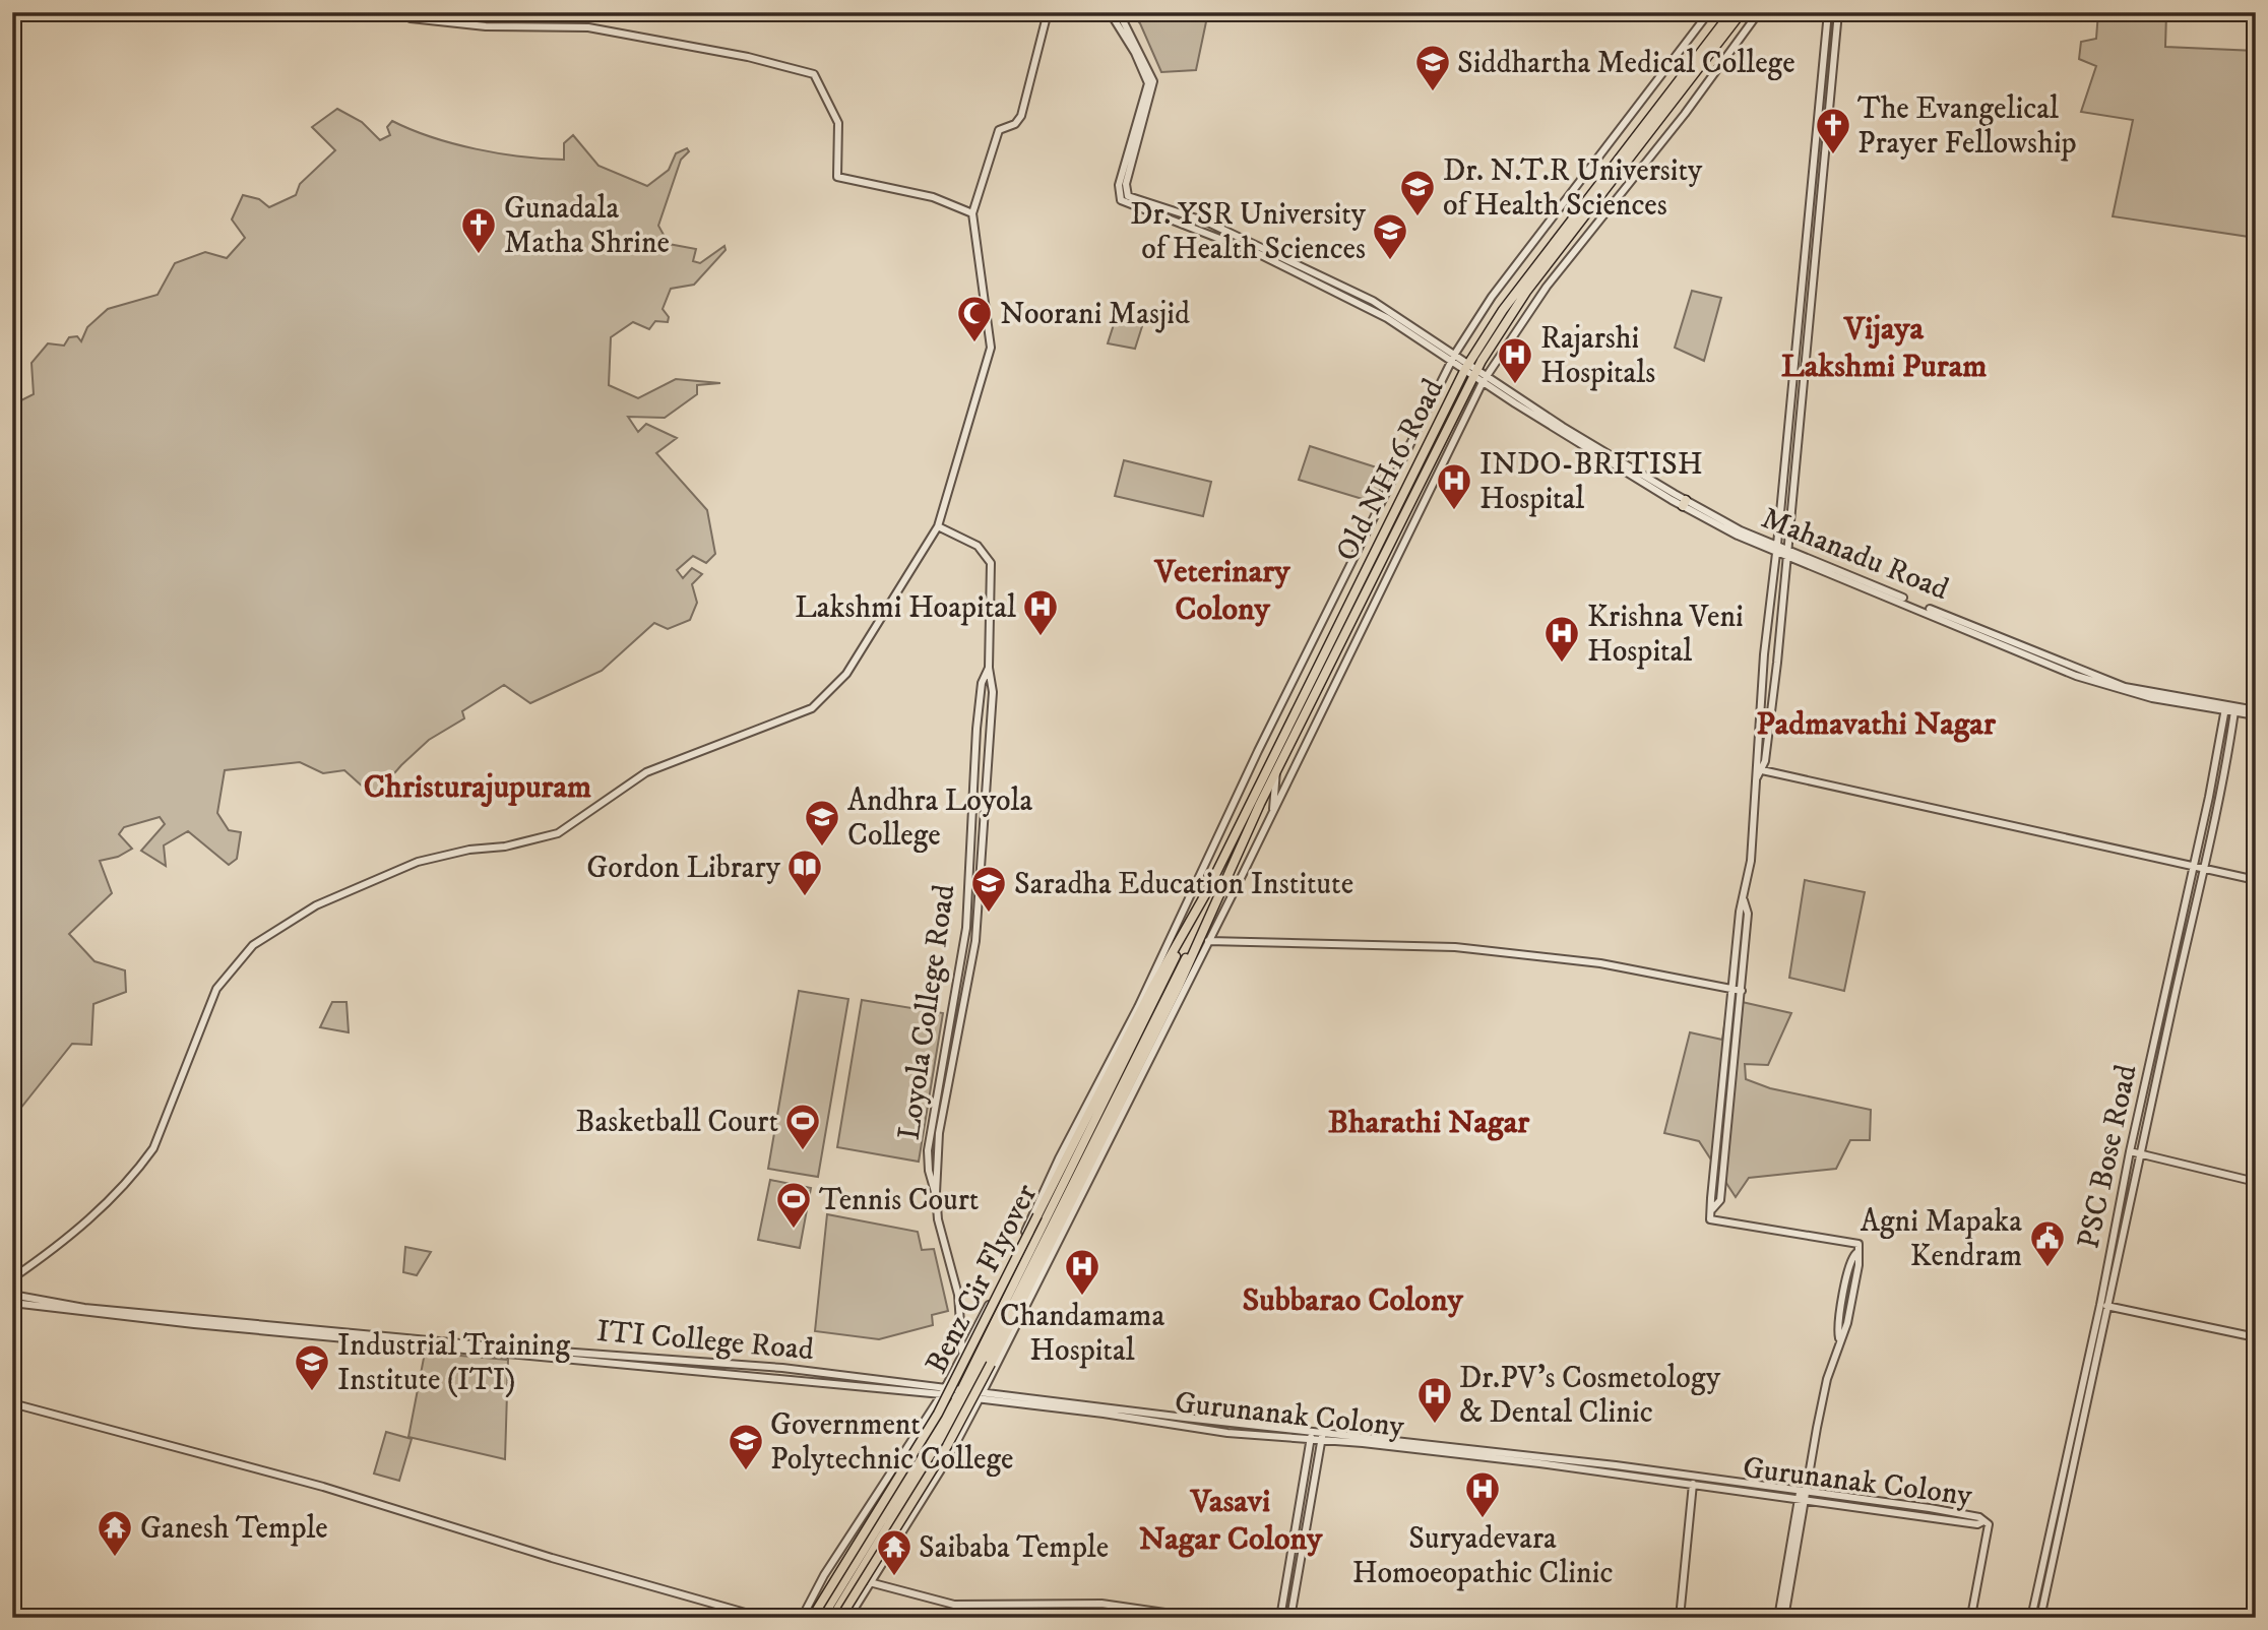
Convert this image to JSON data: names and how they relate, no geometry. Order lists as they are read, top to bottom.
{
  "streets": {
    "main road": ["Old NH16 Road", "Benz Cir Flyover"],
    "street": [
      "Mahanadu Road",
      "Loyola College Road",
      "PSC Bose Road",
      "ITI College Road",
      "Gurunanak Colony"
    ]
  },
  "crossings": [
    ["Old NH16 Road", "Mahanadu Road"],
    ["Old NH16 Road", "Benz Cir Flyover"],
    ["Mahanadu Road", "PSC Bose Road"]
  ],
  "districts": [
    "Vijaya Lakshmi Puram",
    "Veterinary Colony",
    "Padmavathi Nagar",
    "Christurajupuram",
    "Bharathi Nagar",
    "Subbarao Colony",
    "Vasavi Nagar Colony"
  ],
  "places": {
    "school or university": [
      "Siddhartha Medical College",
      "Dr. N.T.R University of Health Sciences",
      "Dr. YSR University of Health Sciences",
      "Andhra Loyola College",
      "Saradha Education Institute",
      "Industrial Training Institute (ITI)",
      "Government Polytechnic College"
    ],
    "church": ["The Evangelical Prayer Fellowship", "Gunadala Matha Shrine"],
    "mosque": ["Noorani Masjid"],
    "hospital": [
      "Rajarshi Hospitals",
      "INDO-BRITISH Hospital",
      "Lakshmi Hoapital",
      "Krishna Veni Hospital",
      "Chandamama Hospital",
      "Dr.PV's Cosmetology & Dental Clinic",
      "Suryadevara Homoeopathic Clinic"
    ],
    "library": ["Gordon Library"],
    "sports": ["Basketball Court", "Tennis Court"],
    "public building": ["Agni Mapaka Kendram"],
    "temple": ["Ganesh Temple", "Saibaba Temple"]
  }
}
